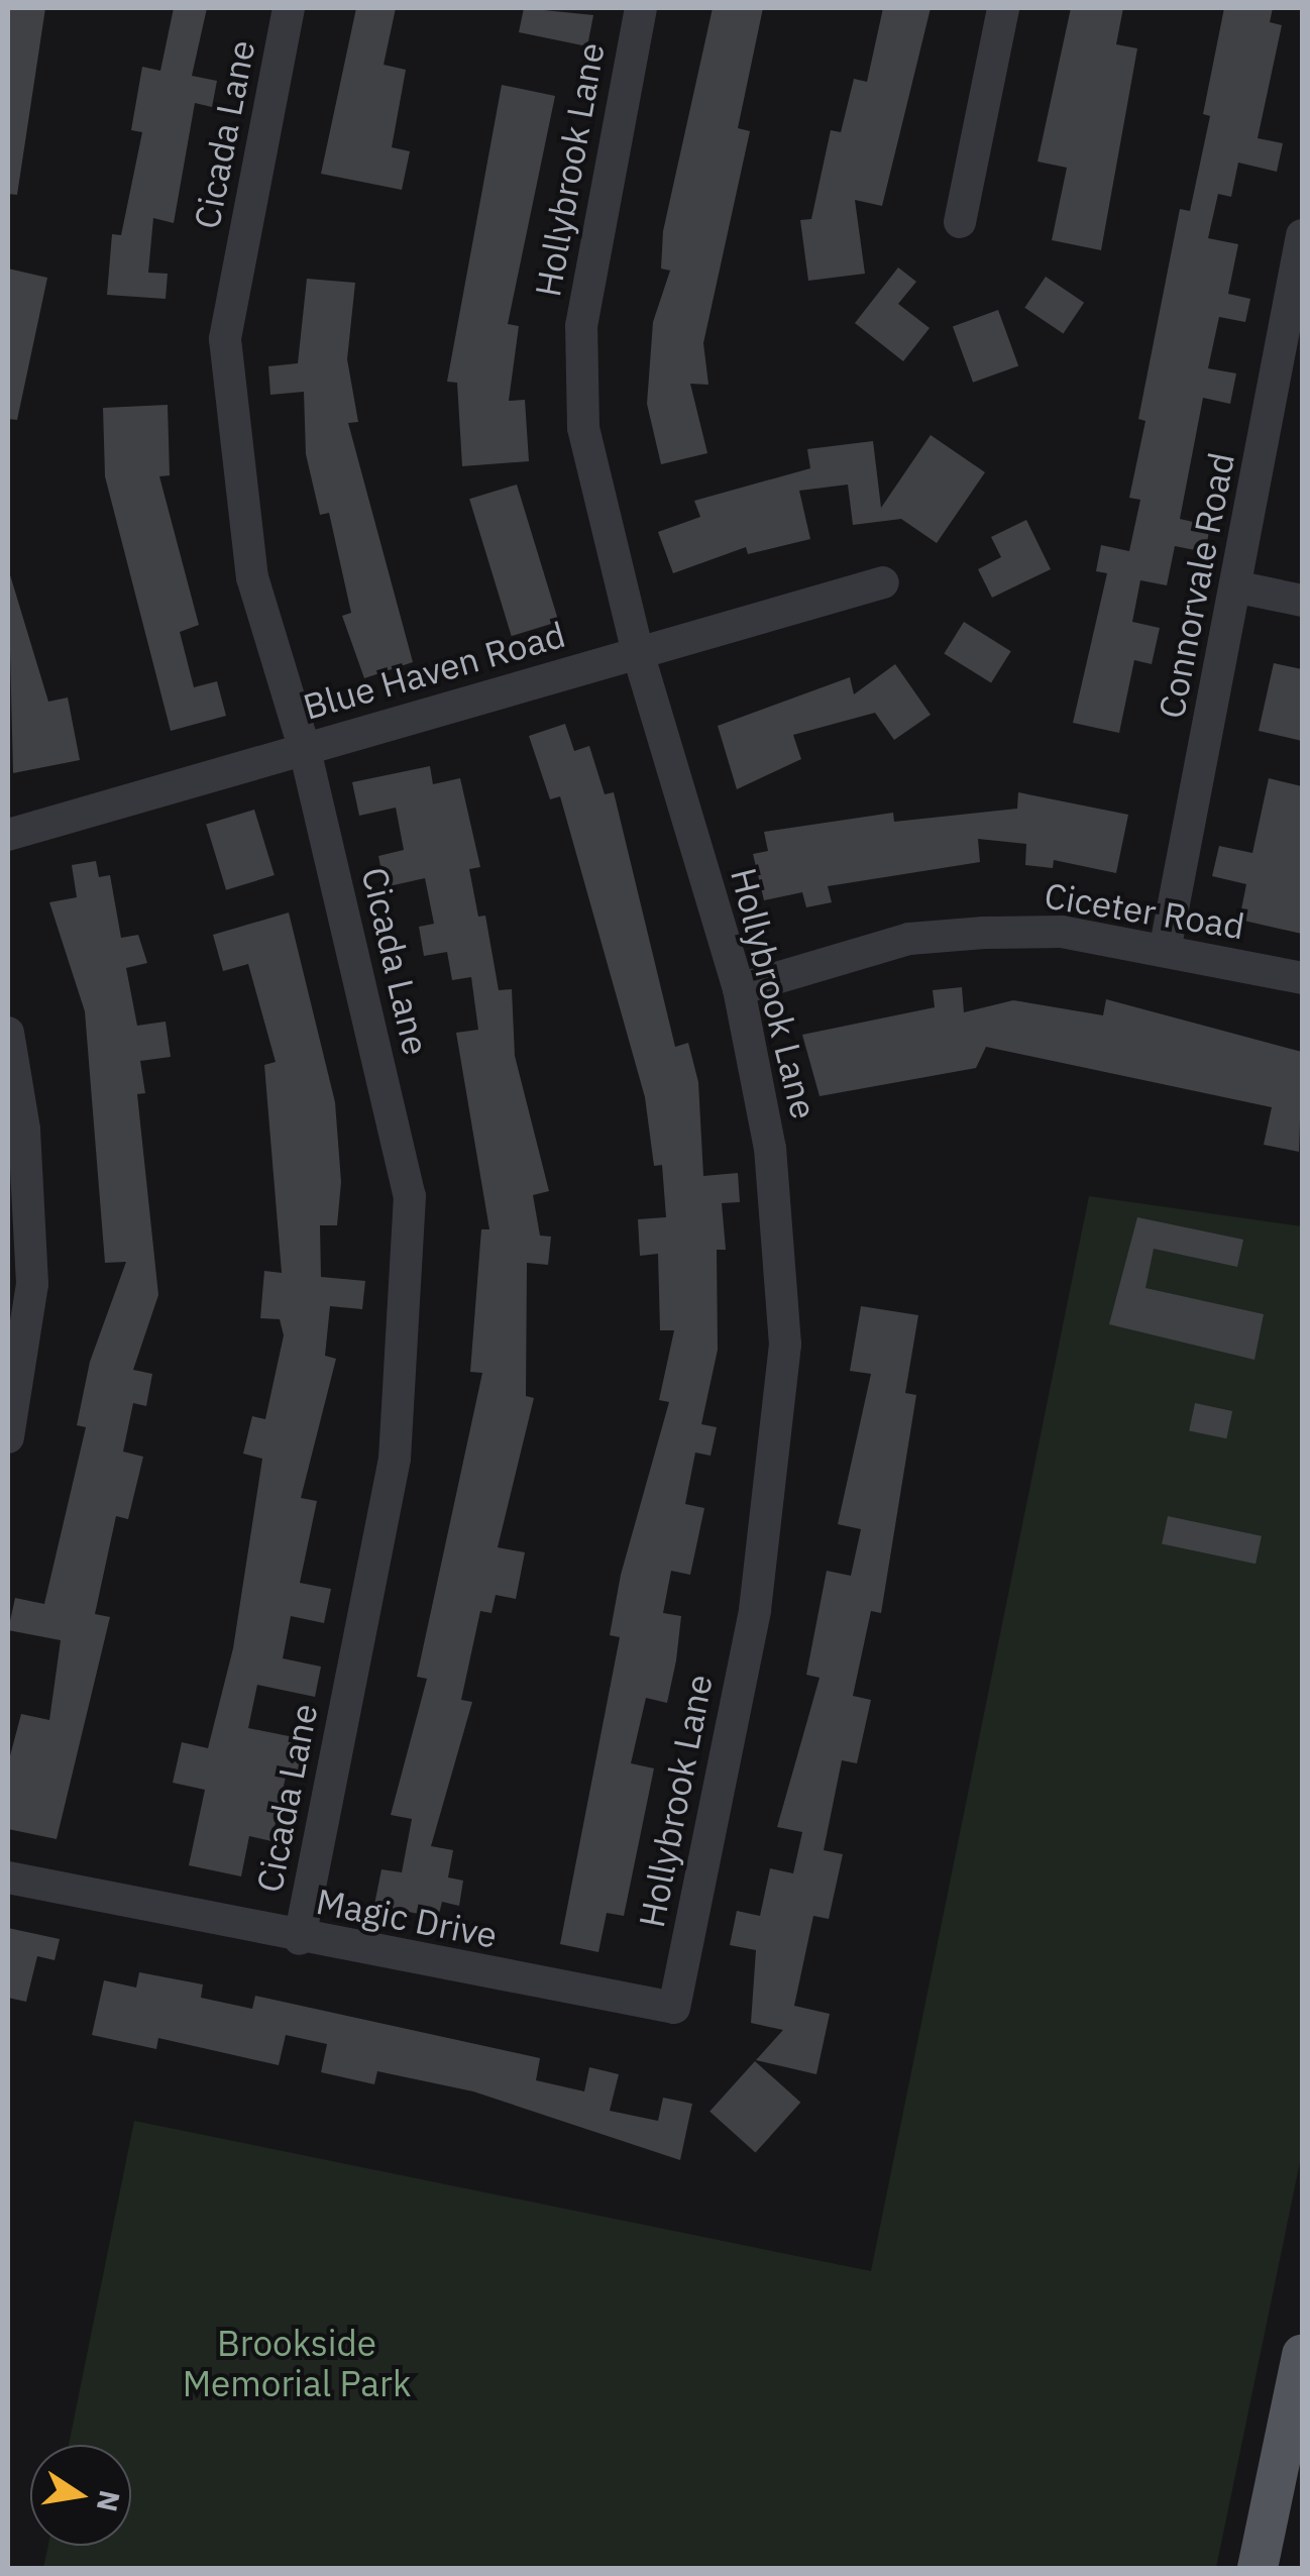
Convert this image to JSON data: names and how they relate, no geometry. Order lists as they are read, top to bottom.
{
  "streets": {
    "street": [
      "Cicada Lane",
      "Hollybrook Lane",
      "Connorvale Road",
      "Blue Haven Road",
      "Ciceter Road",
      "Magic Drive"
    ]
  },
  "crossings": [
    ["Cicada Lane", "Blue Haven Road"],
    ["Cicada Lane", "Magic Drive"],
    ["Hollybrook Lane", "Blue Haven Road"],
    ["Hollybrook Lane", "Ciceter Road"],
    ["Hollybrook Lane", "Magic Drive"],
    ["Connorvale Road", "Ciceter Road"]
  ],
  "parks": ["Brookside Memorial Park"],
  "north": "right"
}
